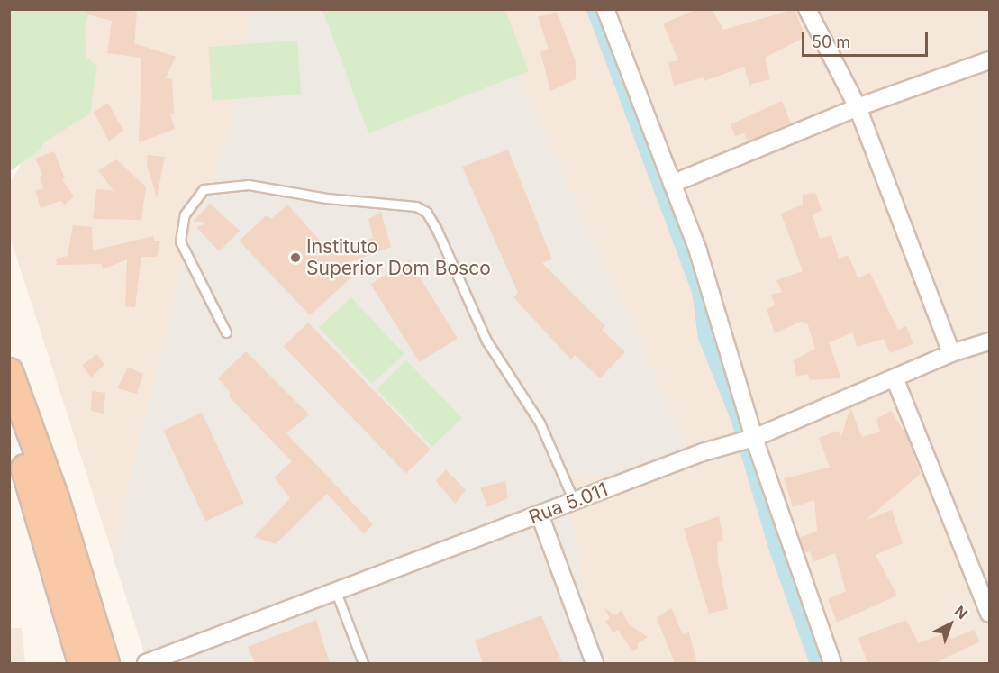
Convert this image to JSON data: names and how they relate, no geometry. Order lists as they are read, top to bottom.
{
  "streets": {
    "street": ["Rua 5.011"]
  },
  "places": ["Instituto Superior Dom Bosco"],
  "scale_bar": "50 m",
  "north": "top right"
}
